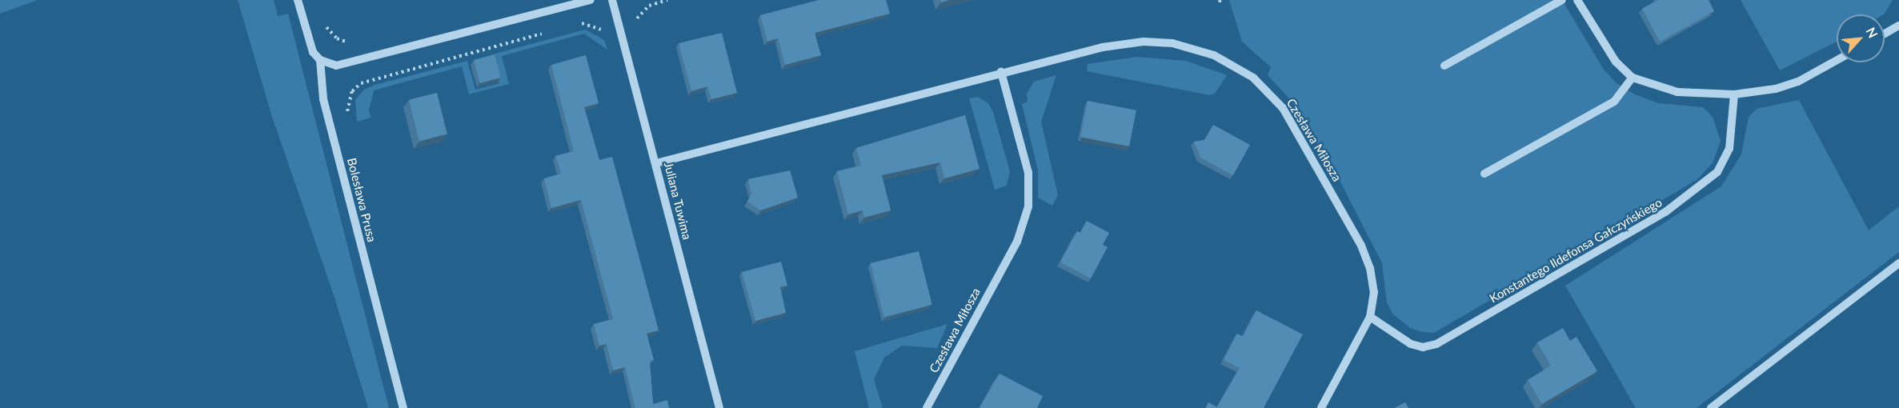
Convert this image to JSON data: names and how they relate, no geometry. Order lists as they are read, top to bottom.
{
  "streets": {
    "street": [
      "Czesława Miłosza",
      "Bolesława Prusa",
      "Juliana Tuwima",
      "Konstantego Ildefonsa Gałczyńskiego"
    ]
  },
  "crossings": [
    ["Czesława Miłosza", "Juliana Tuwima"],
    ["Czesława Miłosza", "Konstantego Ildefonsa Gałczyńskiego"]
  ],
  "north": "top right"
}
